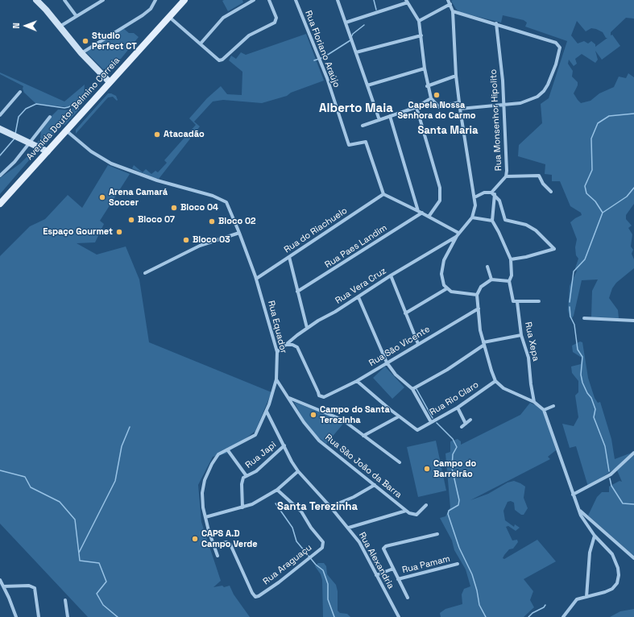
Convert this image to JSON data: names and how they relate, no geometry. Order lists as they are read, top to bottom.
{
  "streets": {
    "main road": ["Avenida Doutor Belmino Correia"],
    "street": [
      "Rua Floriano Araújo",
      "Rua Monsenhor Hipolito",
      "Rua do Riachuelo",
      "Rua Paes Landim",
      "Rua Vera Cruz",
      "Rua Equador",
      "Rua Xepa",
      "Rua São Vicente",
      "Rua Rio Claro",
      "Rua Japi",
      "Rua São João da Barra",
      "Rua Alexandria",
      "Rua Araguaçu",
      "Rua Pamam"
    ]
  },
  "crossings": [
    ["Rua Floriano Araújo", "Rua do Riachuelo"],
    ["Avenida Doutor Belmino Correia", "Rua Equador"],
    ["Rua do Riachuelo", "Rua Equador"],
    ["Rua Vera Cruz", "Rua Equador"],
    ["Rua Vera Cruz", "Rua São Vicente"],
    ["Rua Equador", "Rua São João da Barra"],
    ["Rua Equador", "Rua Alexandria"],
    ["Rua Equador", "Rua Araguaçu"],
    ["Rua Japi", "Rua Alexandria"]
  ],
  "districts": ["Alberto Maia", "Santa Maria", "Santa Terezinha"],
  "places": [
    "Studio Perfect CT",
    "Capela Nossa Senhora do Carmo",
    "Atacadão",
    "Arena Camará Soccer",
    "Bloco 04",
    "Bloco 07",
    "Bloco 02",
    "Espaço Gourmet",
    "Bloco 03",
    "Campo do Santa Terezinha",
    "Campo do Barreirão",
    "CAPS A.D Campo Verde"
  ],
  "north": "left"
}
